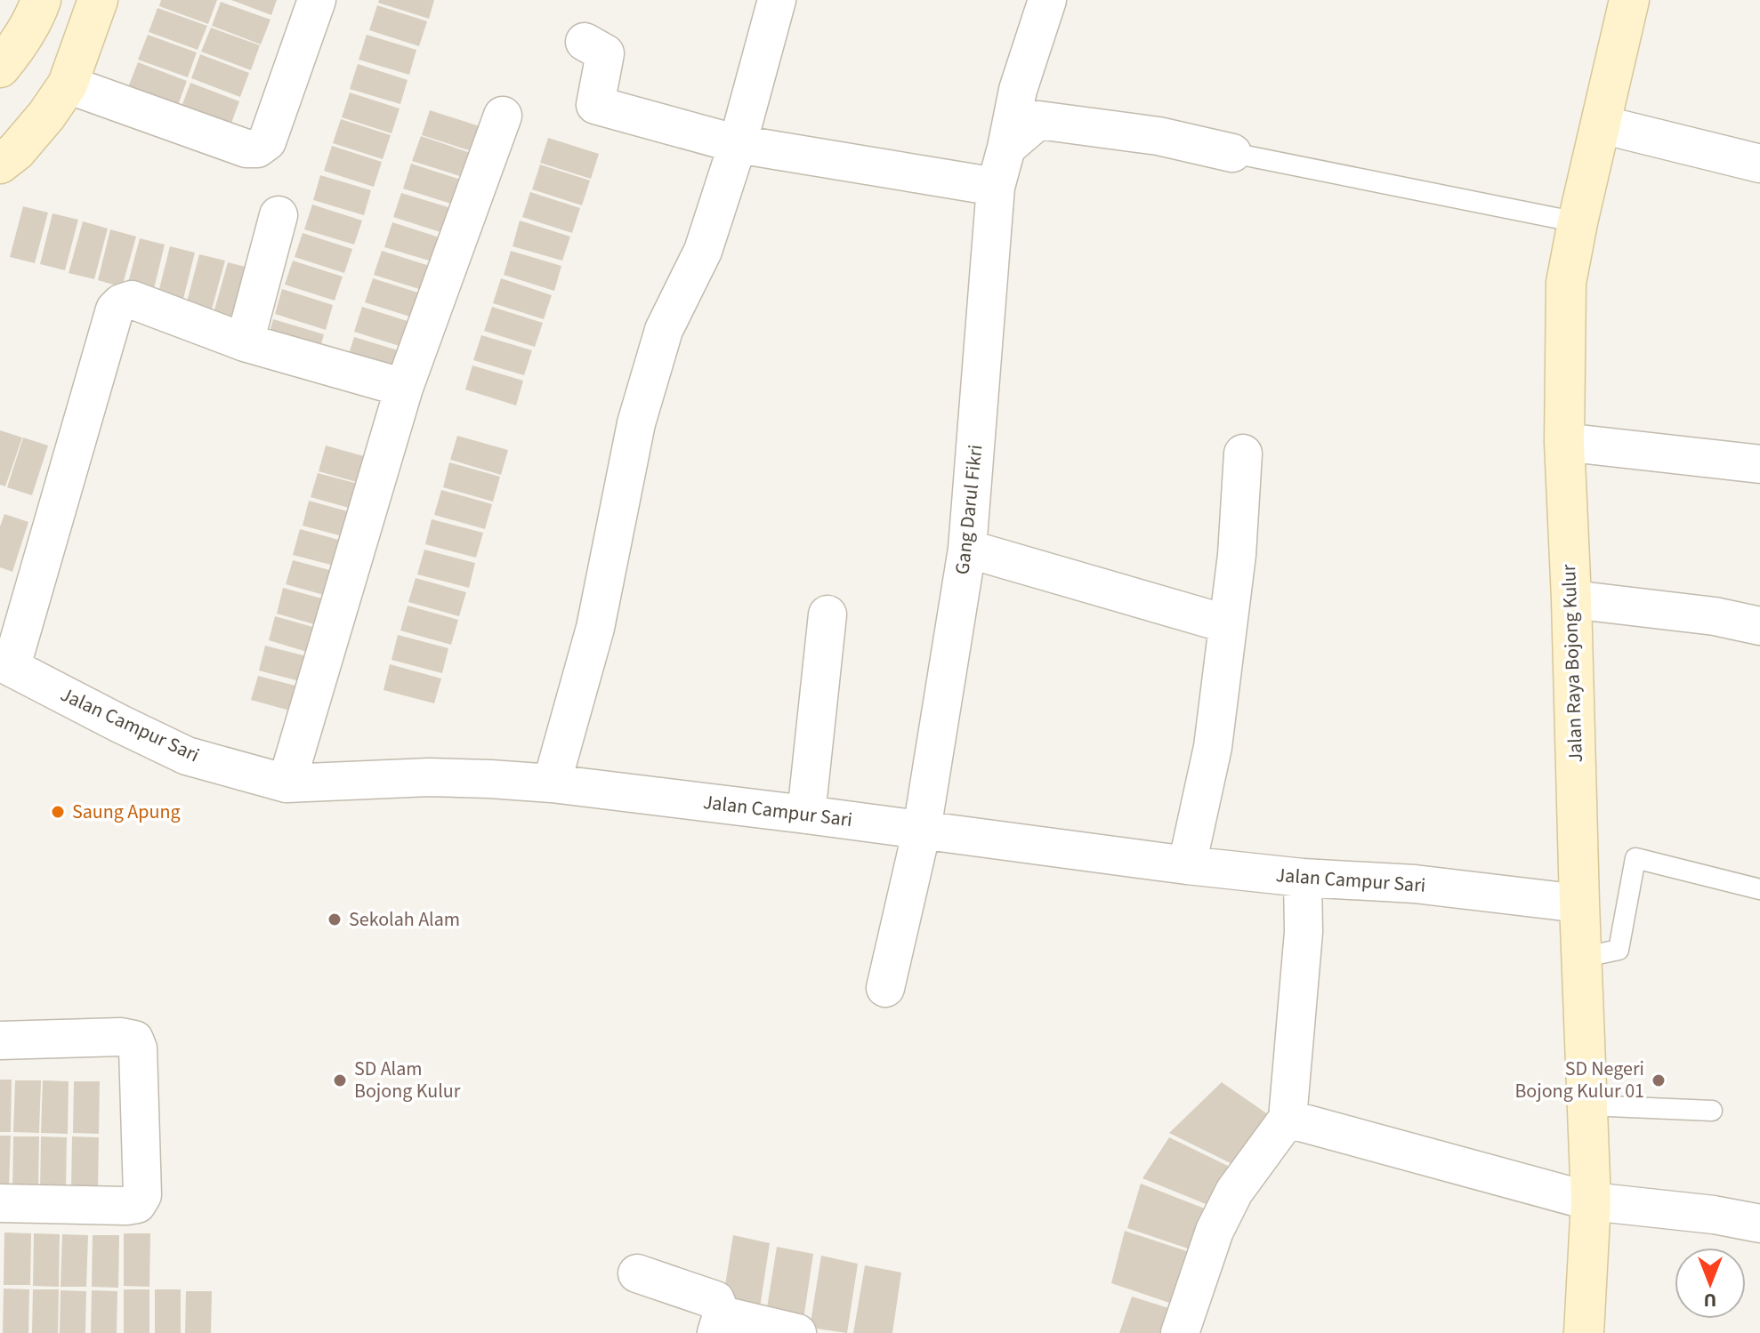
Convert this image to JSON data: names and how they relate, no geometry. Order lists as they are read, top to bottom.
{
  "streets": {
    "street": ["Gang Darul Fikri", "Jalan Raya Bojong Kulur", "Jalan Campur Sari"]
  },
  "crossings": [
    ["Gang Darul Fikri", "Jalan Campur Sari"],
    ["Jalan Raya Bojong Kulur", "Jalan Campur Sari"]
  ],
  "places": [
    "Saung Apung",
    "Sekolah Alam",
    "SD Alam Bojong Kulur",
    "SD Negeri Bojong Kulur 01"
  ],
  "north": "bottom"
}
